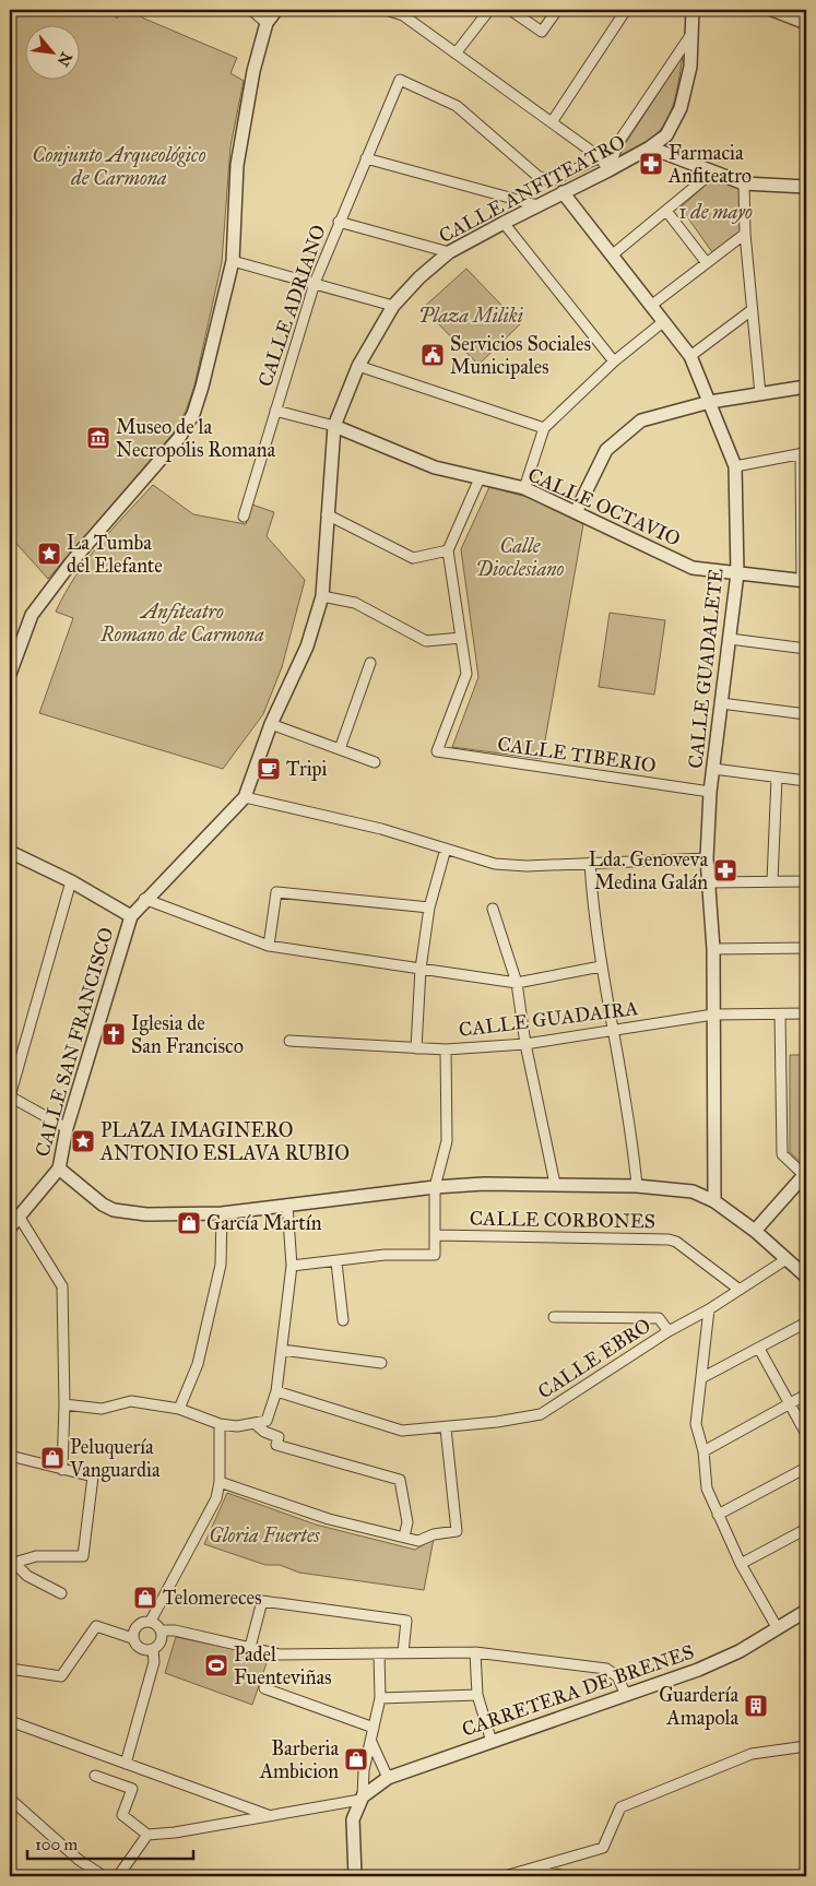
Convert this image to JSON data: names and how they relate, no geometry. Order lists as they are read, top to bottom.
{
  "streets": {
    "street": [
      "CALLE ANFITEATRO",
      "CALLE ADRIANO",
      "CALLE OCTAVIO",
      "CALLE GUADALETE",
      "CALLE TIBERIO",
      "CALLE GUADAIRA",
      "CALLE SAN FRANCISCO",
      "CALLE CORBONES",
      "CALLE EBRO",
      "CARRETERA DE BRENES"
    ]
  },
  "crossings": [
    ["CALLE ANFITEATRO", "CALLE OCTAVIO"],
    ["CALLE ANFITEATRO", "CALLE GUADALETE"],
    ["CALLE ANFITEATRO", "CALLE SAN FRANCISCO"],
    ["CALLE OCTAVIO", "CALLE GUADALETE"],
    ["CALLE GUADALETE", "CALLE TIBERIO"],
    ["CALLE GUADALETE", "CALLE GUADAIRA"],
    ["CALLE CORBONES", "CALLE EBRO"]
  ],
  "parks": [
    "Conjunto Arqueológico de Carmona",
    "1 de mayo",
    "Plaza Miliki",
    "Calle Dioclesiano",
    "Anfiteatro Romano de Carmona",
    "Gloria Fuertes"
  ],
  "places": {
    "pharmacy": ["Farmacia Anfiteatro", "Lda. Genoveva Medina Galán"],
    "public building": ["Servicios Sociales Municipales"],
    "museum": ["Museo de la Necropolis Romana"],
    "place": ["La Tumba del Elefante", "PLAZA IMAGINERO ANTONIO ESLAVA RUBIO"],
    "cafe": ["Tripi"],
    "church": ["Iglesia de San Francisco"],
    "shop": [
      "García Martín",
      "Peluquería Vanguardia",
      "Telomereces",
      "Barberia Ambicion"
    ],
    "sports": ["Padel Fuenteviñas"],
    "building": ["Guardería Amapola"]
  },
  "scale_bar": "100 m",
  "north": "bottom right"
}
